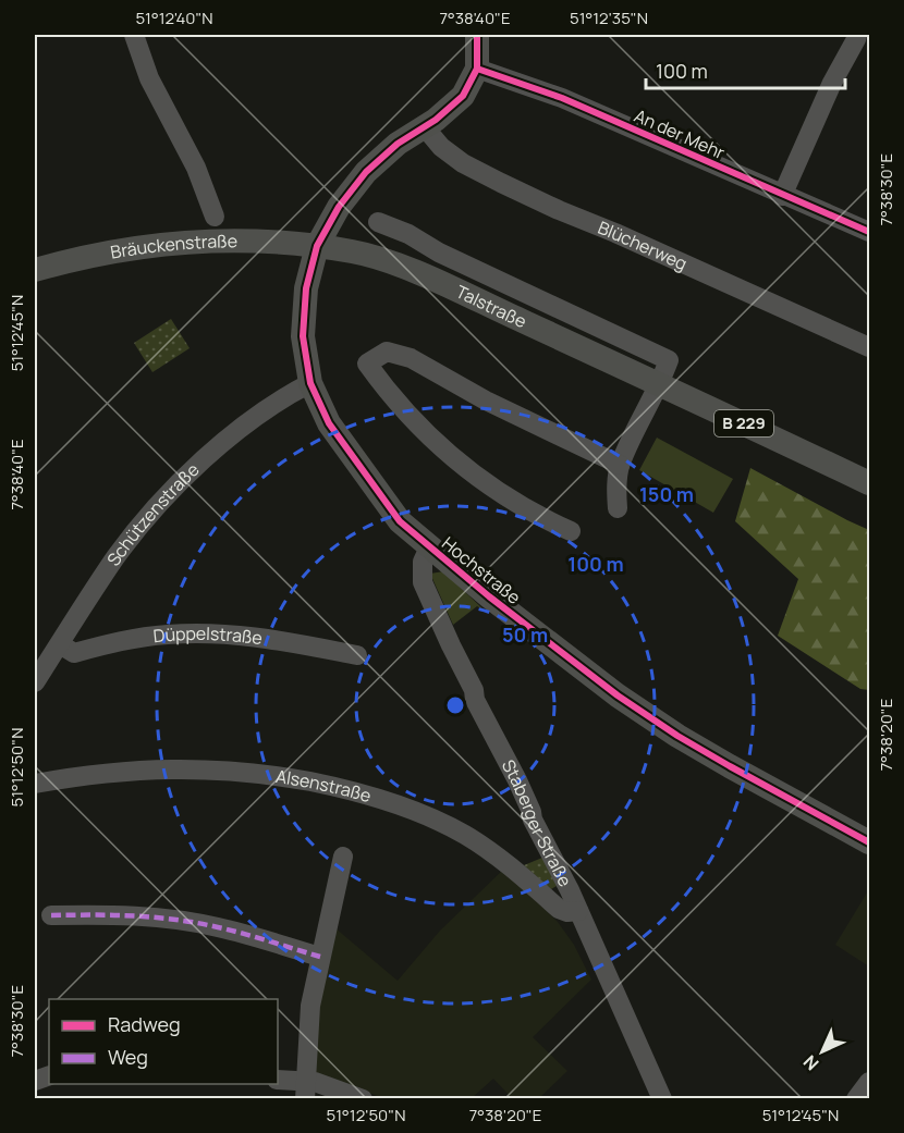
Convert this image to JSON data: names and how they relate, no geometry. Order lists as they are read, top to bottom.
{
  "streets": {
    "main road": [
      "Bräuckenstraße",
      "Talstraße",
      "B 229",
      "Hochstraße"
    ],
    "street": [
      "An der Mehr",
      "Blücherweg",
      "Schützenstraße",
      "Düppelstraße",
      "Alsenstraße",
      "Staberger Straße"
    ]
  },
  "crossings": [
    ["An der Mehr", "Hochstraße"],
    ["Blücherweg", "Hochstraße"],
    ["Bräuckenstraße", "Talstraße"],
    ["Bräuckenstraße", "Hochstraße"],
    ["Talstraße", "Hochstraße"],
    ["Schützenstraße", "Hochstraße"],
    ["Schützenstraße", "Düppelstraße"],
    ["Hochstraße", "Staberger Straße"],
    ["Alsenstraße", "Staberger Straße"]
  ],
  "legend": ["Radweg", "Weg"],
  "scale_bar": "100 m",
  "north": "bottom left",
  "coordinates": [
    "51°12'40\"N",
    "7°38'40\"E",
    "51°12'35\"N",
    "7°38'30\"E",
    "51°12'45\"N",
    "7°38'20\"E",
    "51°12'50\"N"
  ],
  "rings": ["150 m", "100 m", "50 m"]
}
